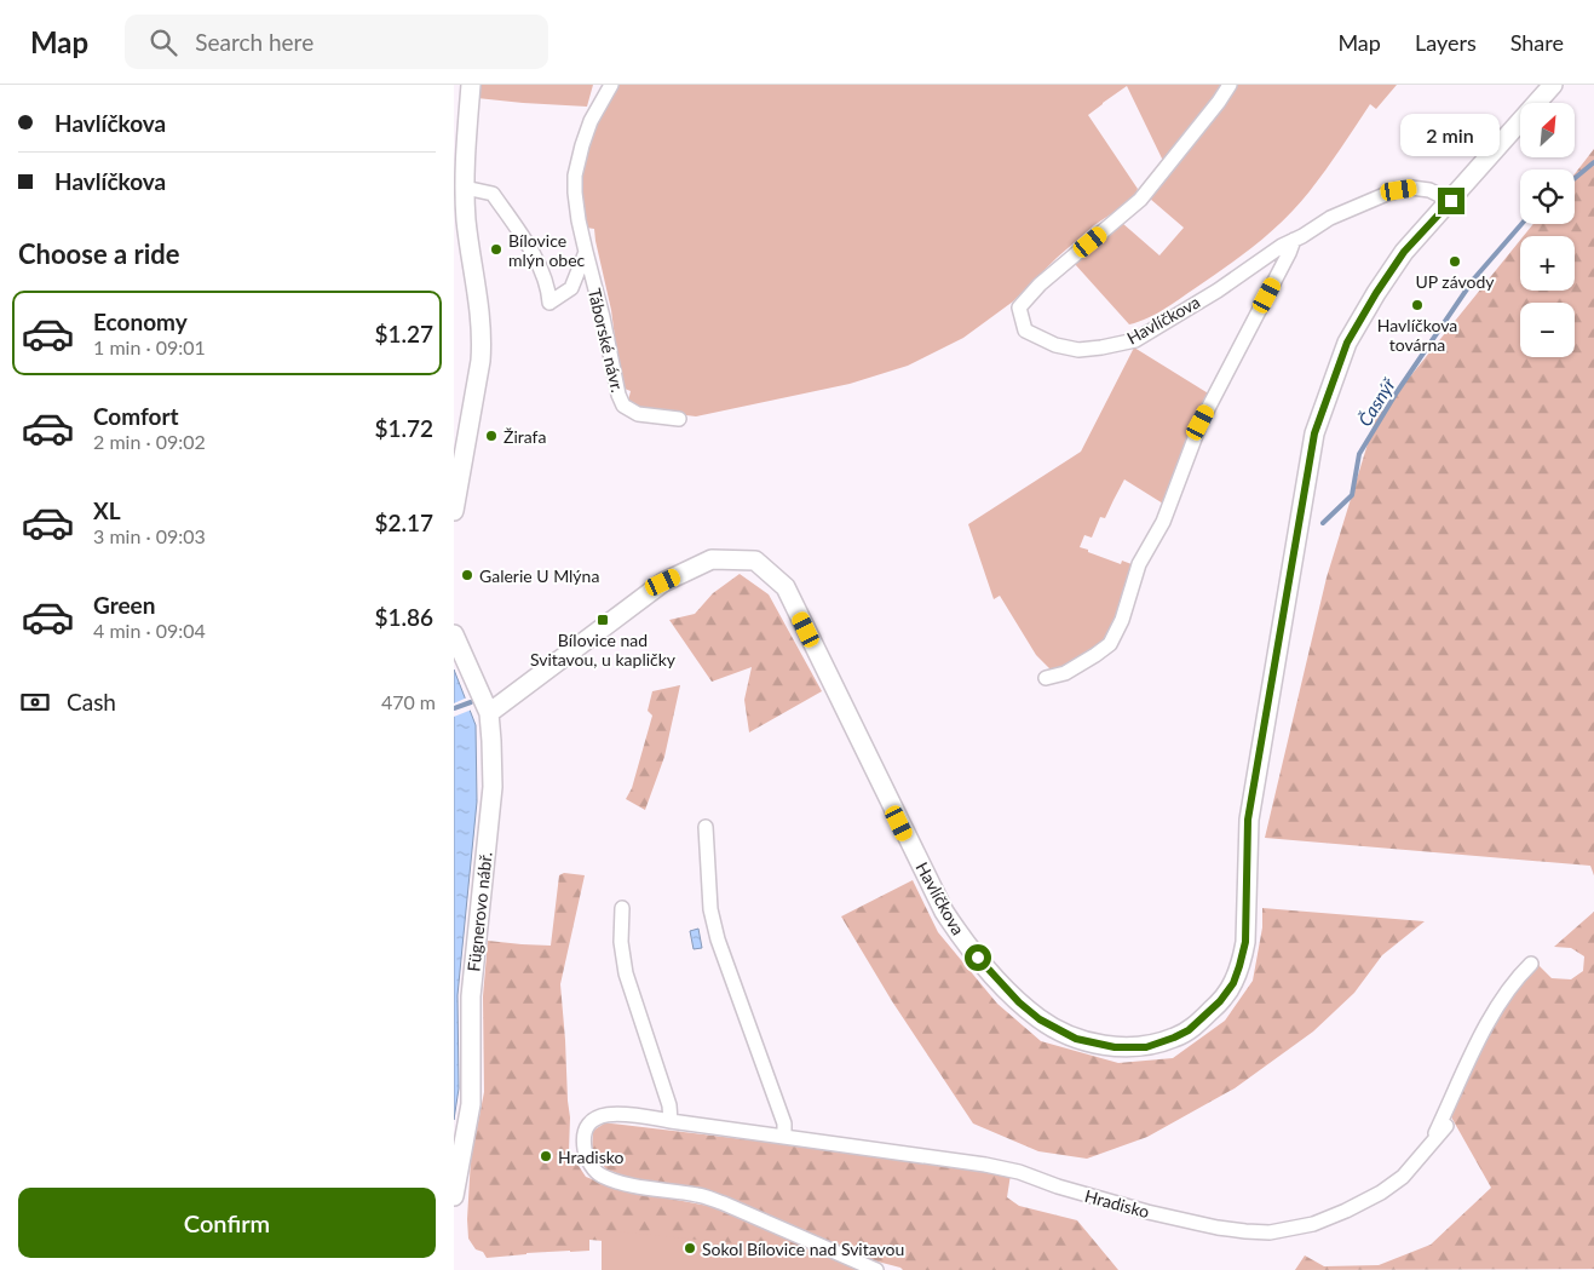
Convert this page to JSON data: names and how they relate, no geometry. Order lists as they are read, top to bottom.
{
  "streets": {
    "main road": ["Havlíčkova", "Fügnerovo nábř."],
    "street": ["Táborské návr.", "Hradisko"]
  },
  "crossings": [
    ["Havlíčkova", "Fügnerovo nábř."]
  ],
  "water": ["Časnýř"],
  "places": {
    "other": [
      "Bílovice mlýn obec",
      "UP závody",
      "Havlíčkova továrna",
      "Žirafa",
      "Galerie U Mlýna",
      "Hradisko",
      "Sokol Bílovice nad Svitavou"
    ],
    "transit": ["Bílovice nad Svitavou, u kapličky"]
  },
  "north": "top right",
  "page": {
    "header": "Map",
    "search": "Search here",
    "nav": ["Map", "Layers", "Share"],
    "banner": ["Havlíčkova", "Havlíčkova"],
    "map_buttons": ["+", "−"],
    "bubble": "2 min",
    "heading": "Choose a ride",
    "list": [
      {
        "name": "Economy",
        "note": "1 min · 09:01",
        "value": "$1.27"
      },
      {
        "name": "Comfort",
        "note": "2 min · 09:02",
        "value": "$1.72"
      },
      {
        "name": "XL",
        "note": "3 min · 09:03",
        "value": "$2.17"
      },
      {
        "name": "Green",
        "note": "4 min · 09:04",
        "value": "$1.86"
      }
    ],
    "pay": ["Cash", "470 m"],
    "buttons": "Confirm"
  }
}
